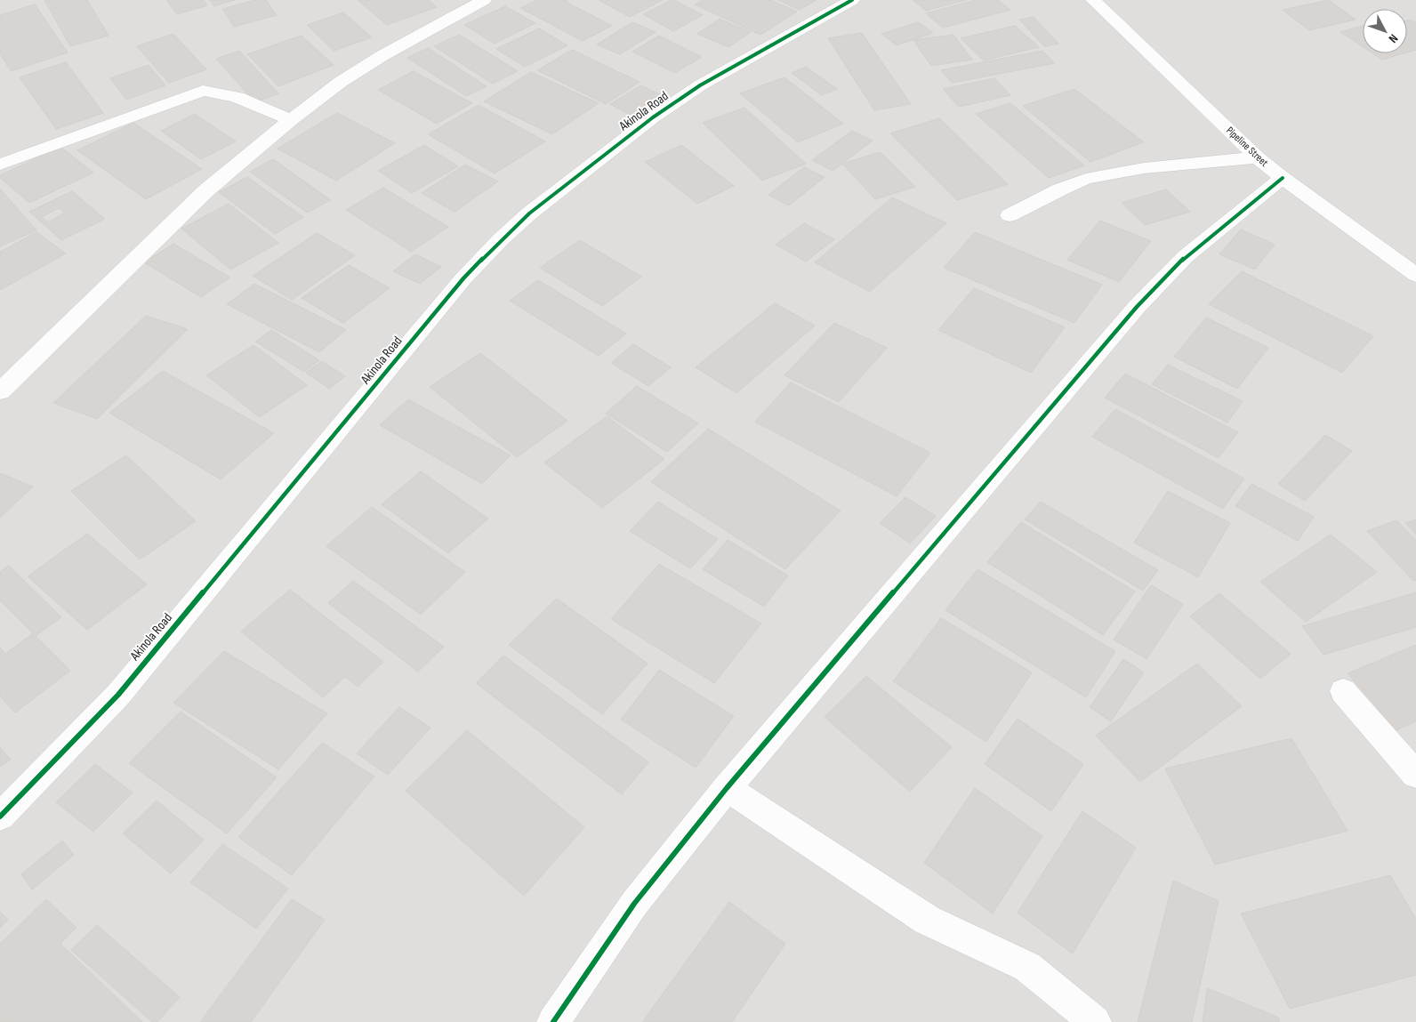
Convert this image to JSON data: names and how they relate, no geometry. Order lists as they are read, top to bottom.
{
  "streets": {
    "street": ["Akinola Road", "Pipeline Street"]
  },
  "north": "bottom right"
}
